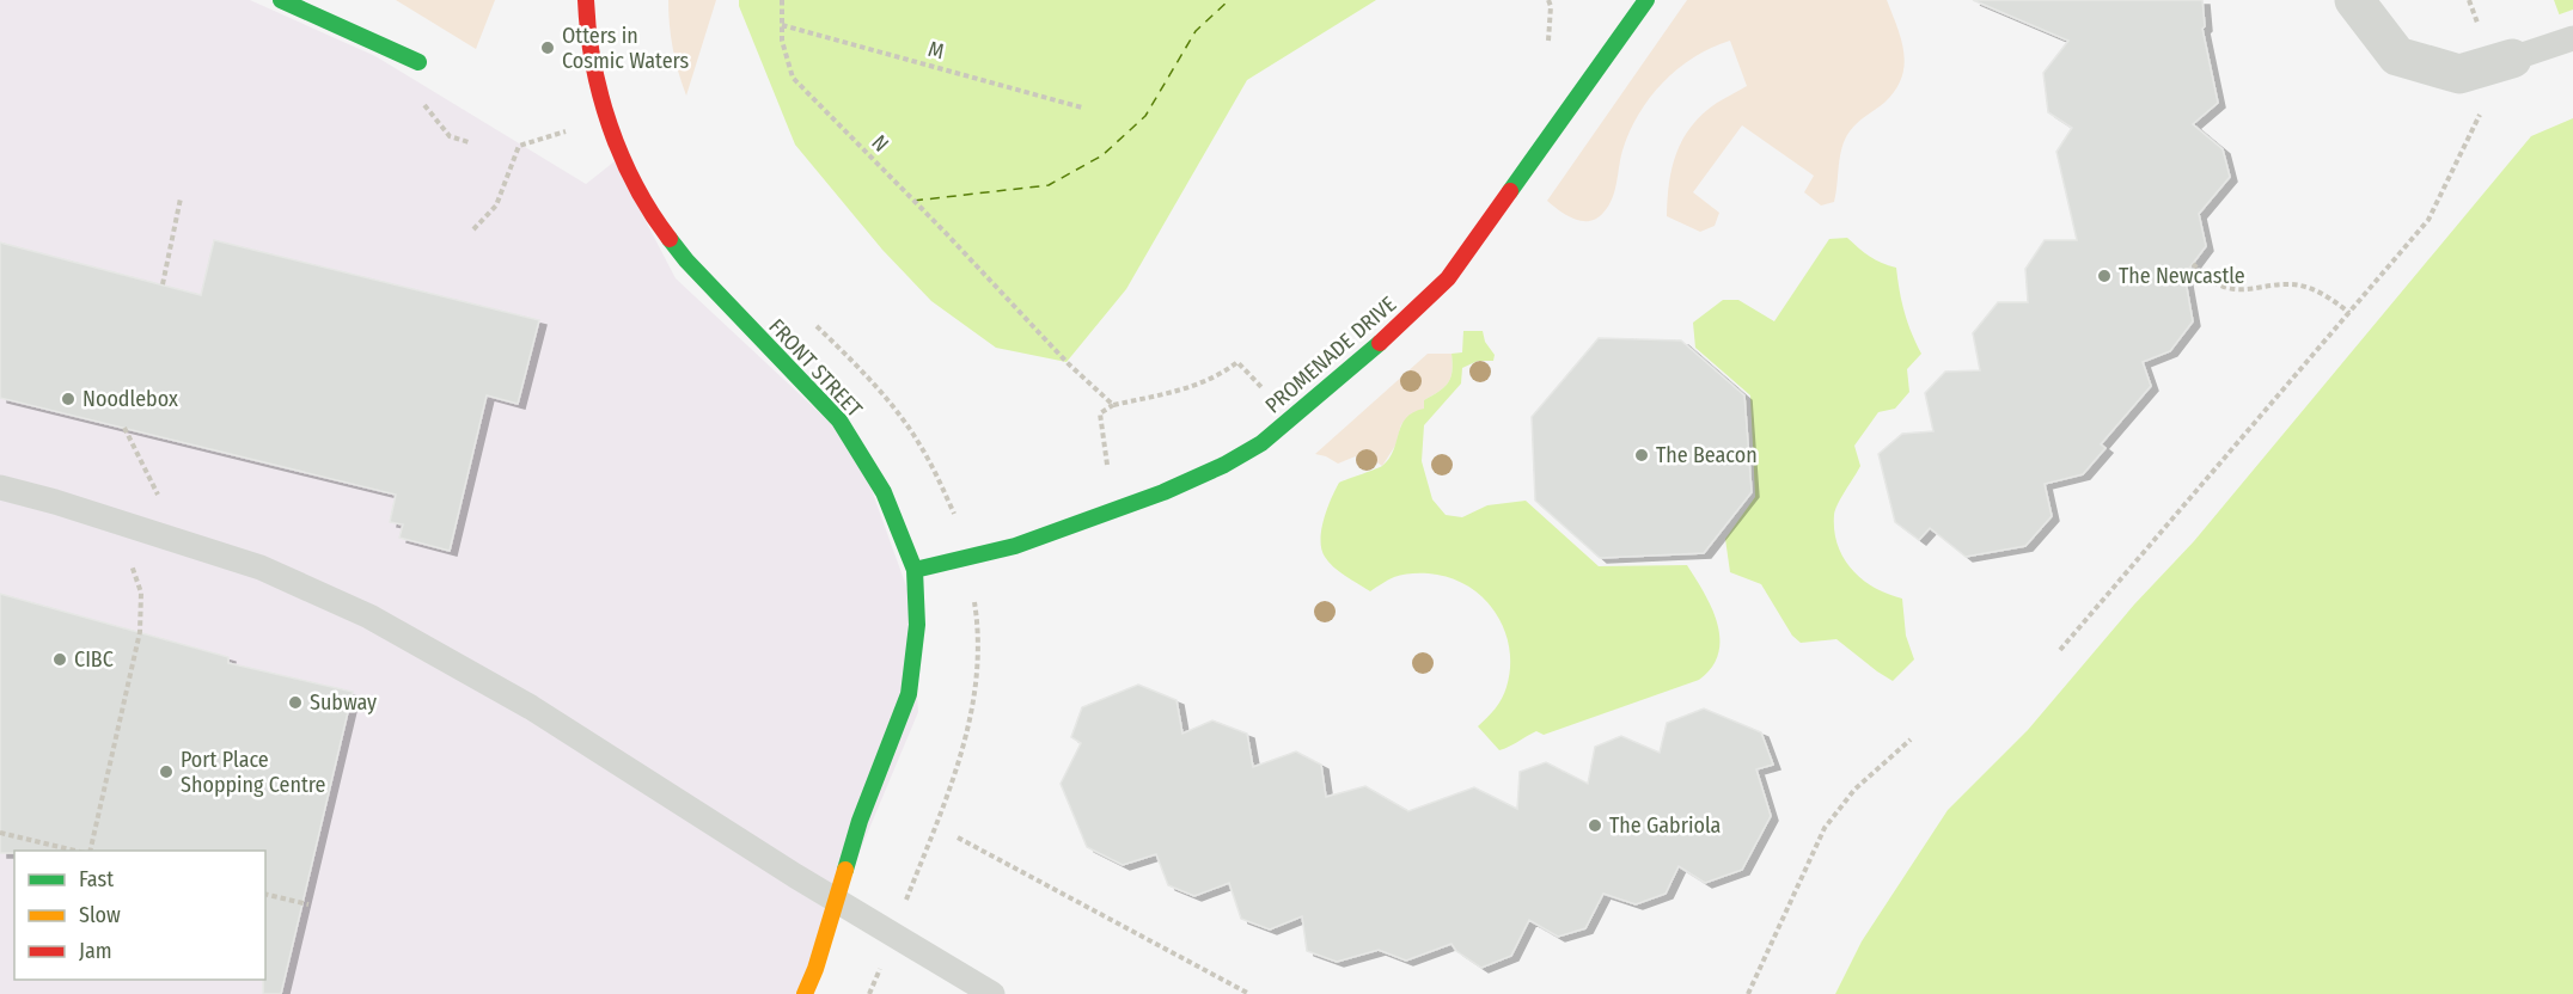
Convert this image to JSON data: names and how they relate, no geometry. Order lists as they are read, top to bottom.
{
  "streets": {
    "street": ["PROMENADE DRIVE", "FRONT STREET"],
    "path": ["M", "N"]
  },
  "crossings": [
    ["M", "N"],
    ["PROMENADE DRIVE", "FRONT STREET"]
  ],
  "places": [
    "Otters in Cosmic Waters",
    "The Newcastle",
    "Noodlebox",
    "The Beacon",
    "CIBC",
    "Subway",
    "Port Place Shopping Centre",
    "The Gabriola"
  ],
  "legend": ["Fast", "Slow", "Jam"]
}
